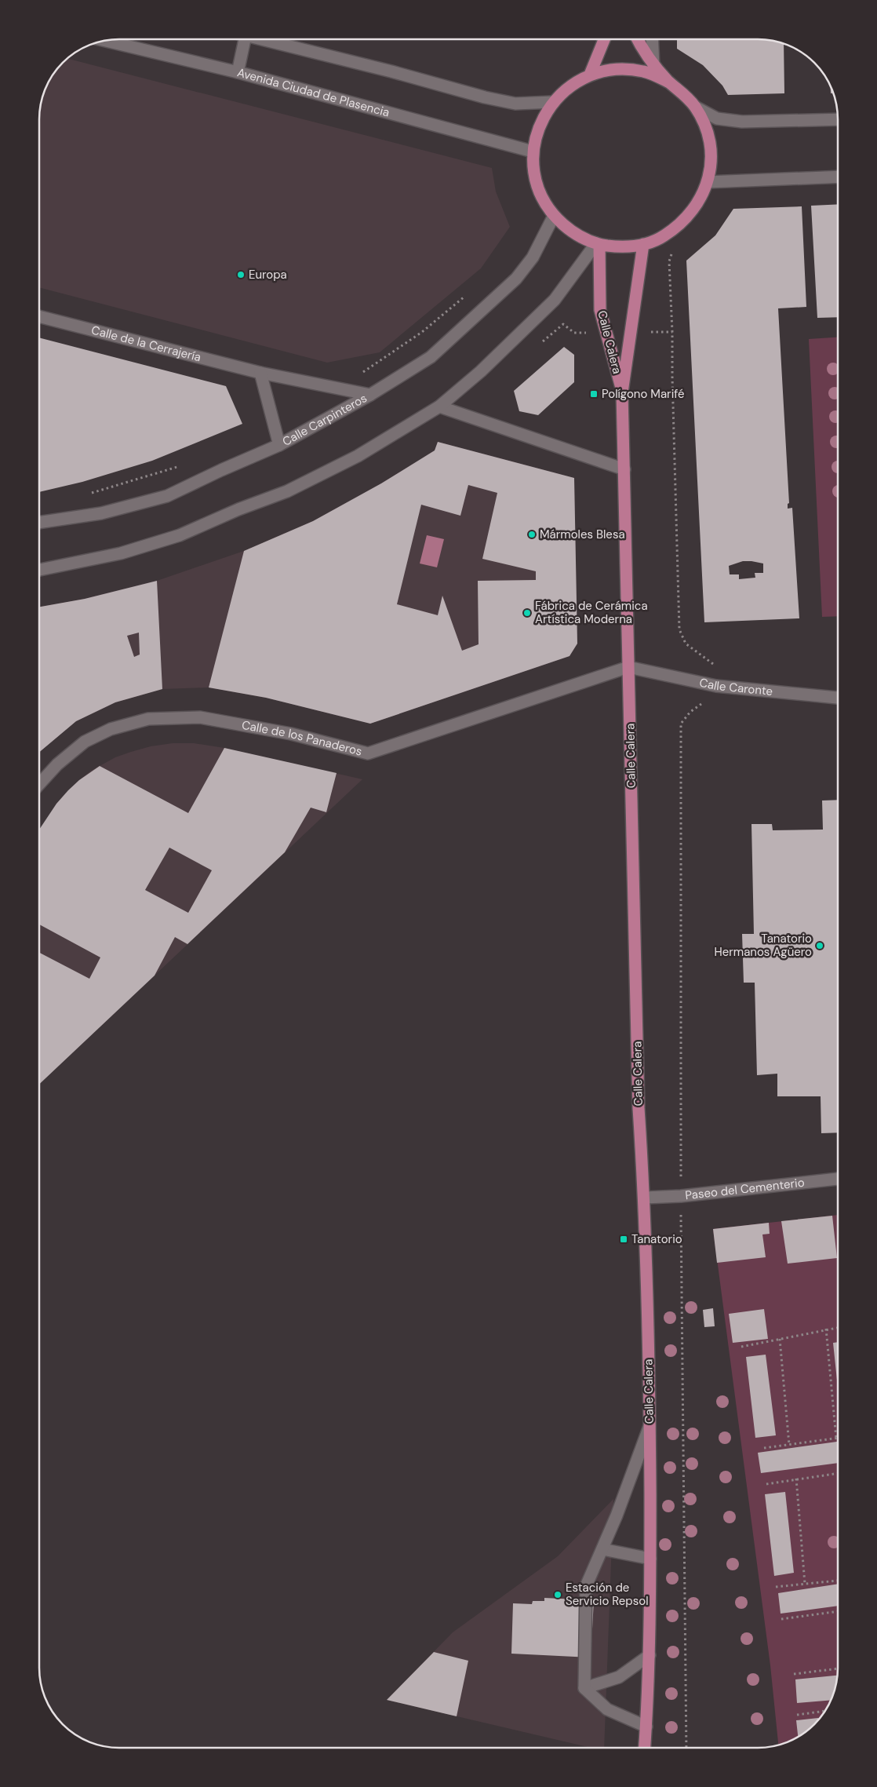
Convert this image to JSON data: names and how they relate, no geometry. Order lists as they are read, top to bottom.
{
  "streets": {
    "main road": ["Calle Calera"],
    "street": [
      "Avenida Ciudad de Plasencia",
      "Calle de la Cerrajería",
      "Calle Carpinteros",
      "Calle Caronte",
      "Calle de los Panaderos",
      "Paseo del Cementerio"
    ]
  },
  "crossings": [
    ["Calle Calera", "Calle Caronte"],
    ["Calle Calera", "Calle de los Panaderos"],
    ["Calle Calera", "Paseo del Cementerio"],
    ["Calle de la Cerrajería", "Calle Carpinteros"],
    ["Calle Caronte", "Calle de los Panaderos"]
  ],
  "places": {
    "other": [
      "Europa",
      "Mármoles Blesa",
      "Fábrica de Cerámica Artística Moderna",
      "Tanatorio Hermanos Agüero",
      "Estación de Servicio Repsol"
    ],
    "transit": ["Polígono Marifé", "Tanatorio"]
  }
}
